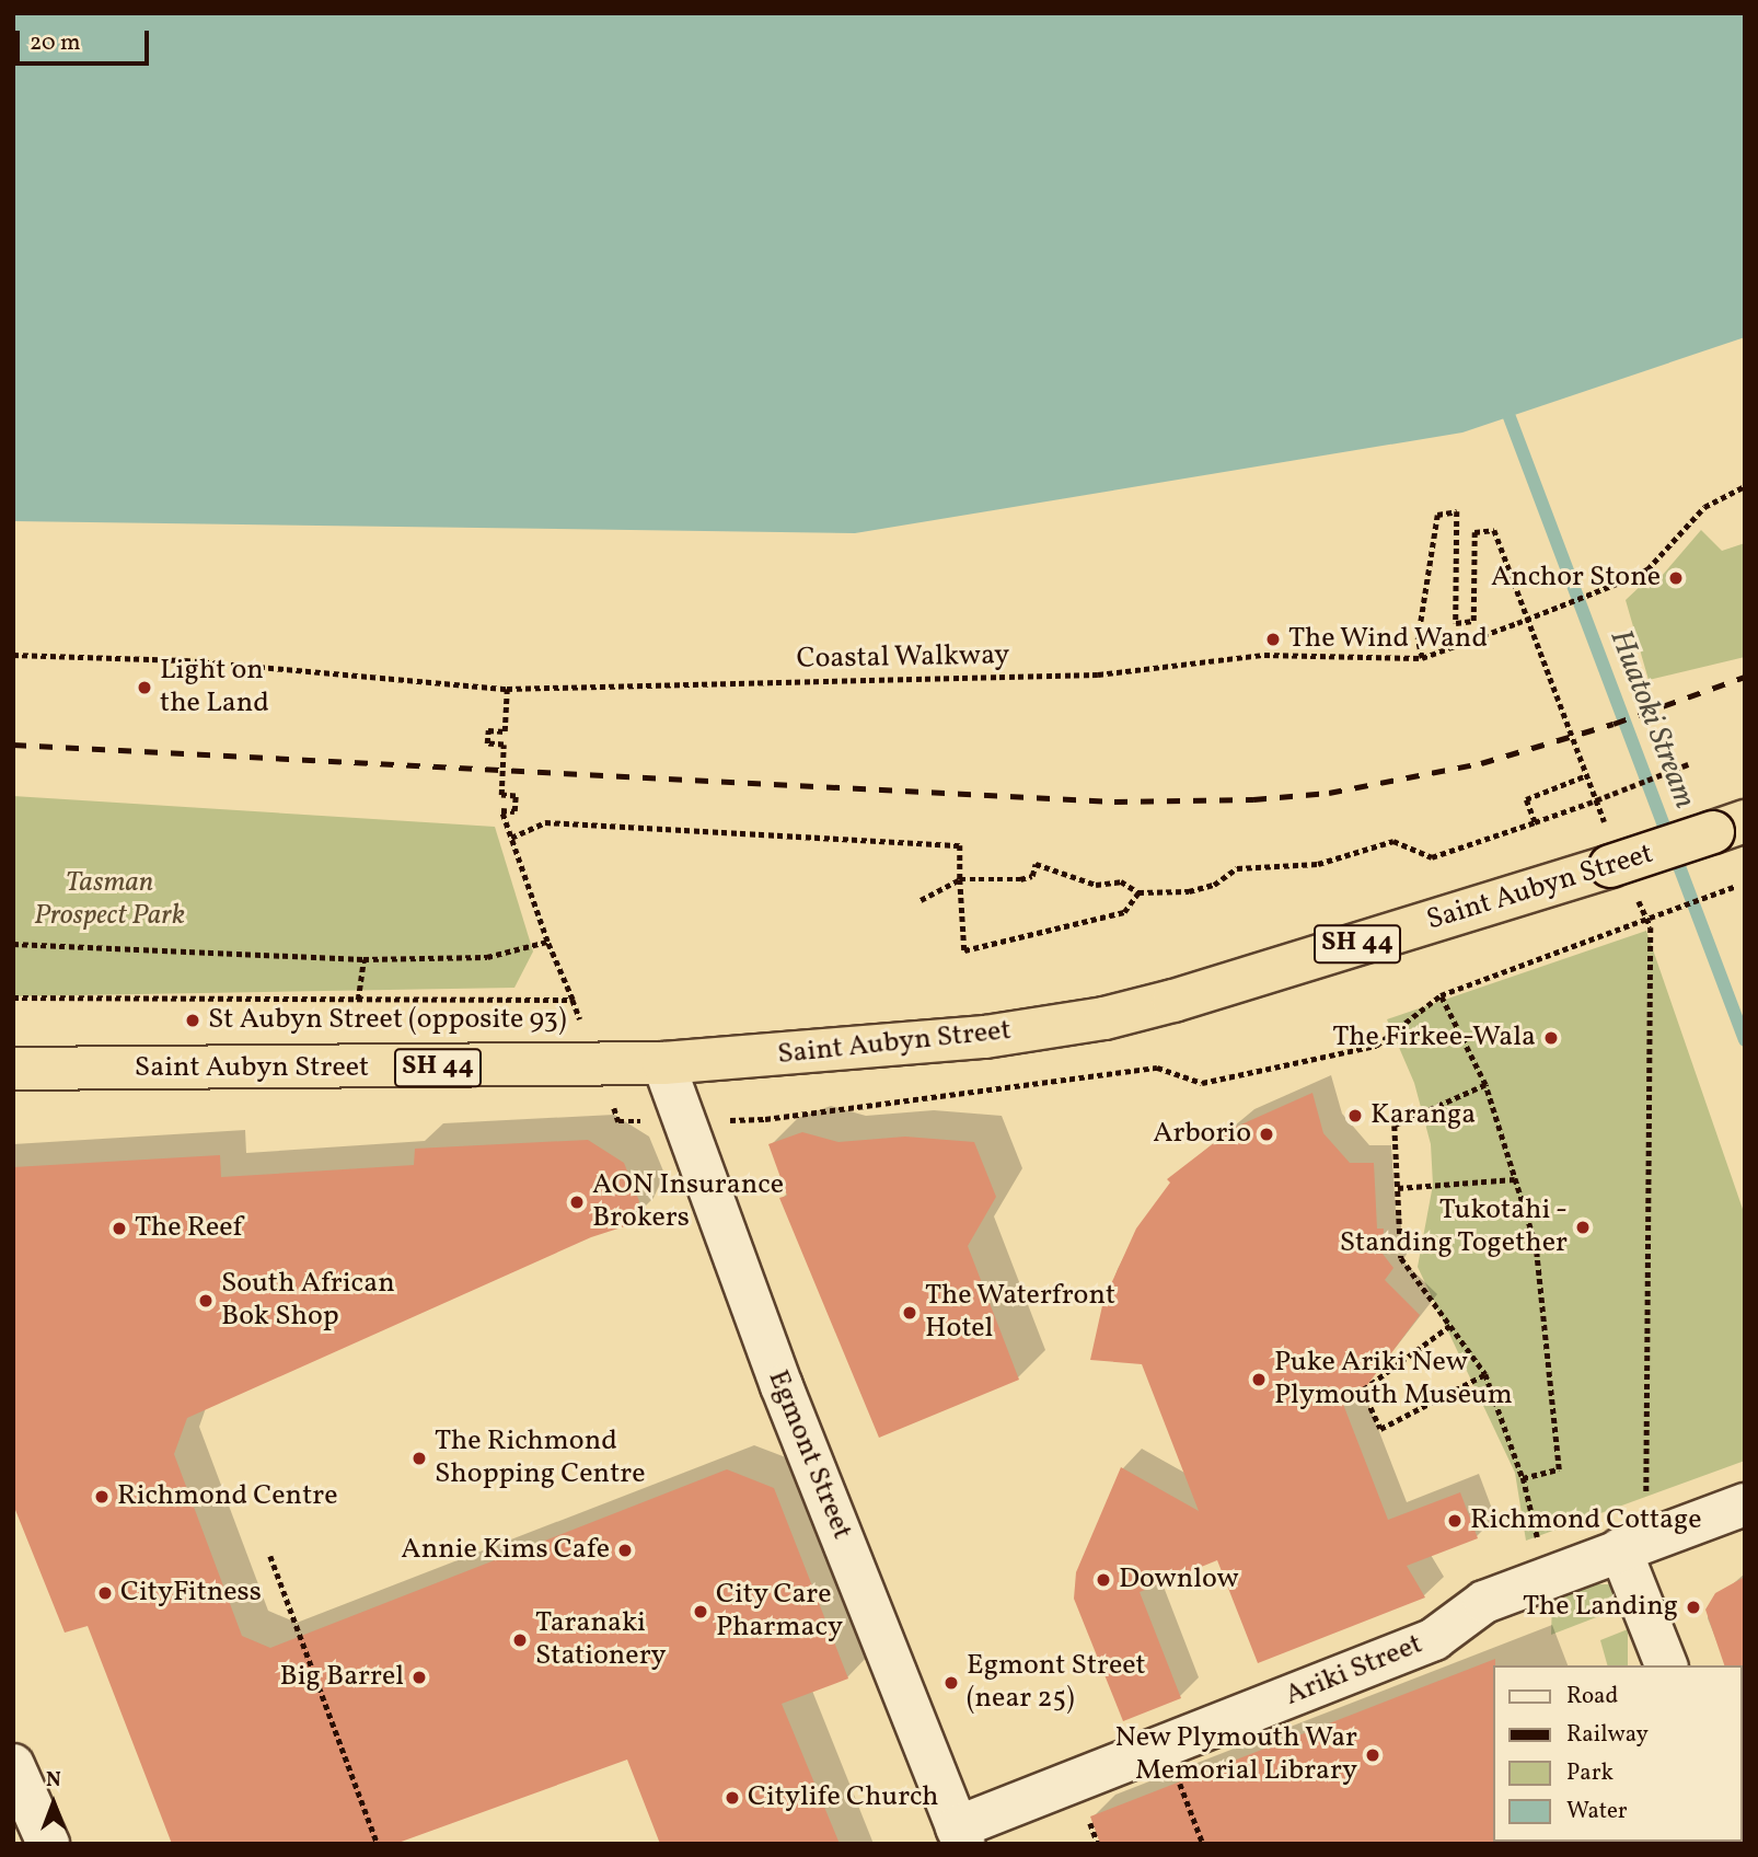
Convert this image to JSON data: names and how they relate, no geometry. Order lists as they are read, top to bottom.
{
  "streets": {
    "highway": ["Saint Aubyn Street", "SH 44"],
    "street": ["Egmont Street", "Ariki Street"],
    "path": ["Coastal Walkway"]
  },
  "crossings": [
    ["Saint Aubyn Street", "Egmont Street"],
    ["Egmont Street", "Ariki Street"]
  ],
  "water": ["Huatoki Stream"],
  "parks": ["Tasman Prospect Park"],
  "places": [
    "Anchor Stone",
    "The Wind Wand",
    "Light on the Land",
    "St Aubyn Street (opposite 93)",
    "The Firkee-Wala",
    "Karanga",
    "Arborio",
    "AON Insurance Brokers",
    "Tukotahi - Standing Together",
    "The Reef",
    "South African Bok Shop",
    "The Waterfront Hotel",
    "Puke Ariki New Plymouth Museum",
    "The Richmond Shopping Centre",
    "Richmond Centre",
    "Richmond Cottage",
    "Annie Kims Cafe",
    "Downlow",
    "CityFitness",
    "The Landing",
    "City Care Pharmacy",
    "Taranaki Stationery",
    "Big Barrel",
    "Egmont Street (near 25)",
    "New Plymouth War Memorial Library",
    "Citylife Church"
  ],
  "legend": [
    "Road",
    "Railway",
    "Park",
    "Water"
  ],
  "scale_bar": "20 m",
  "north": "top"
}
